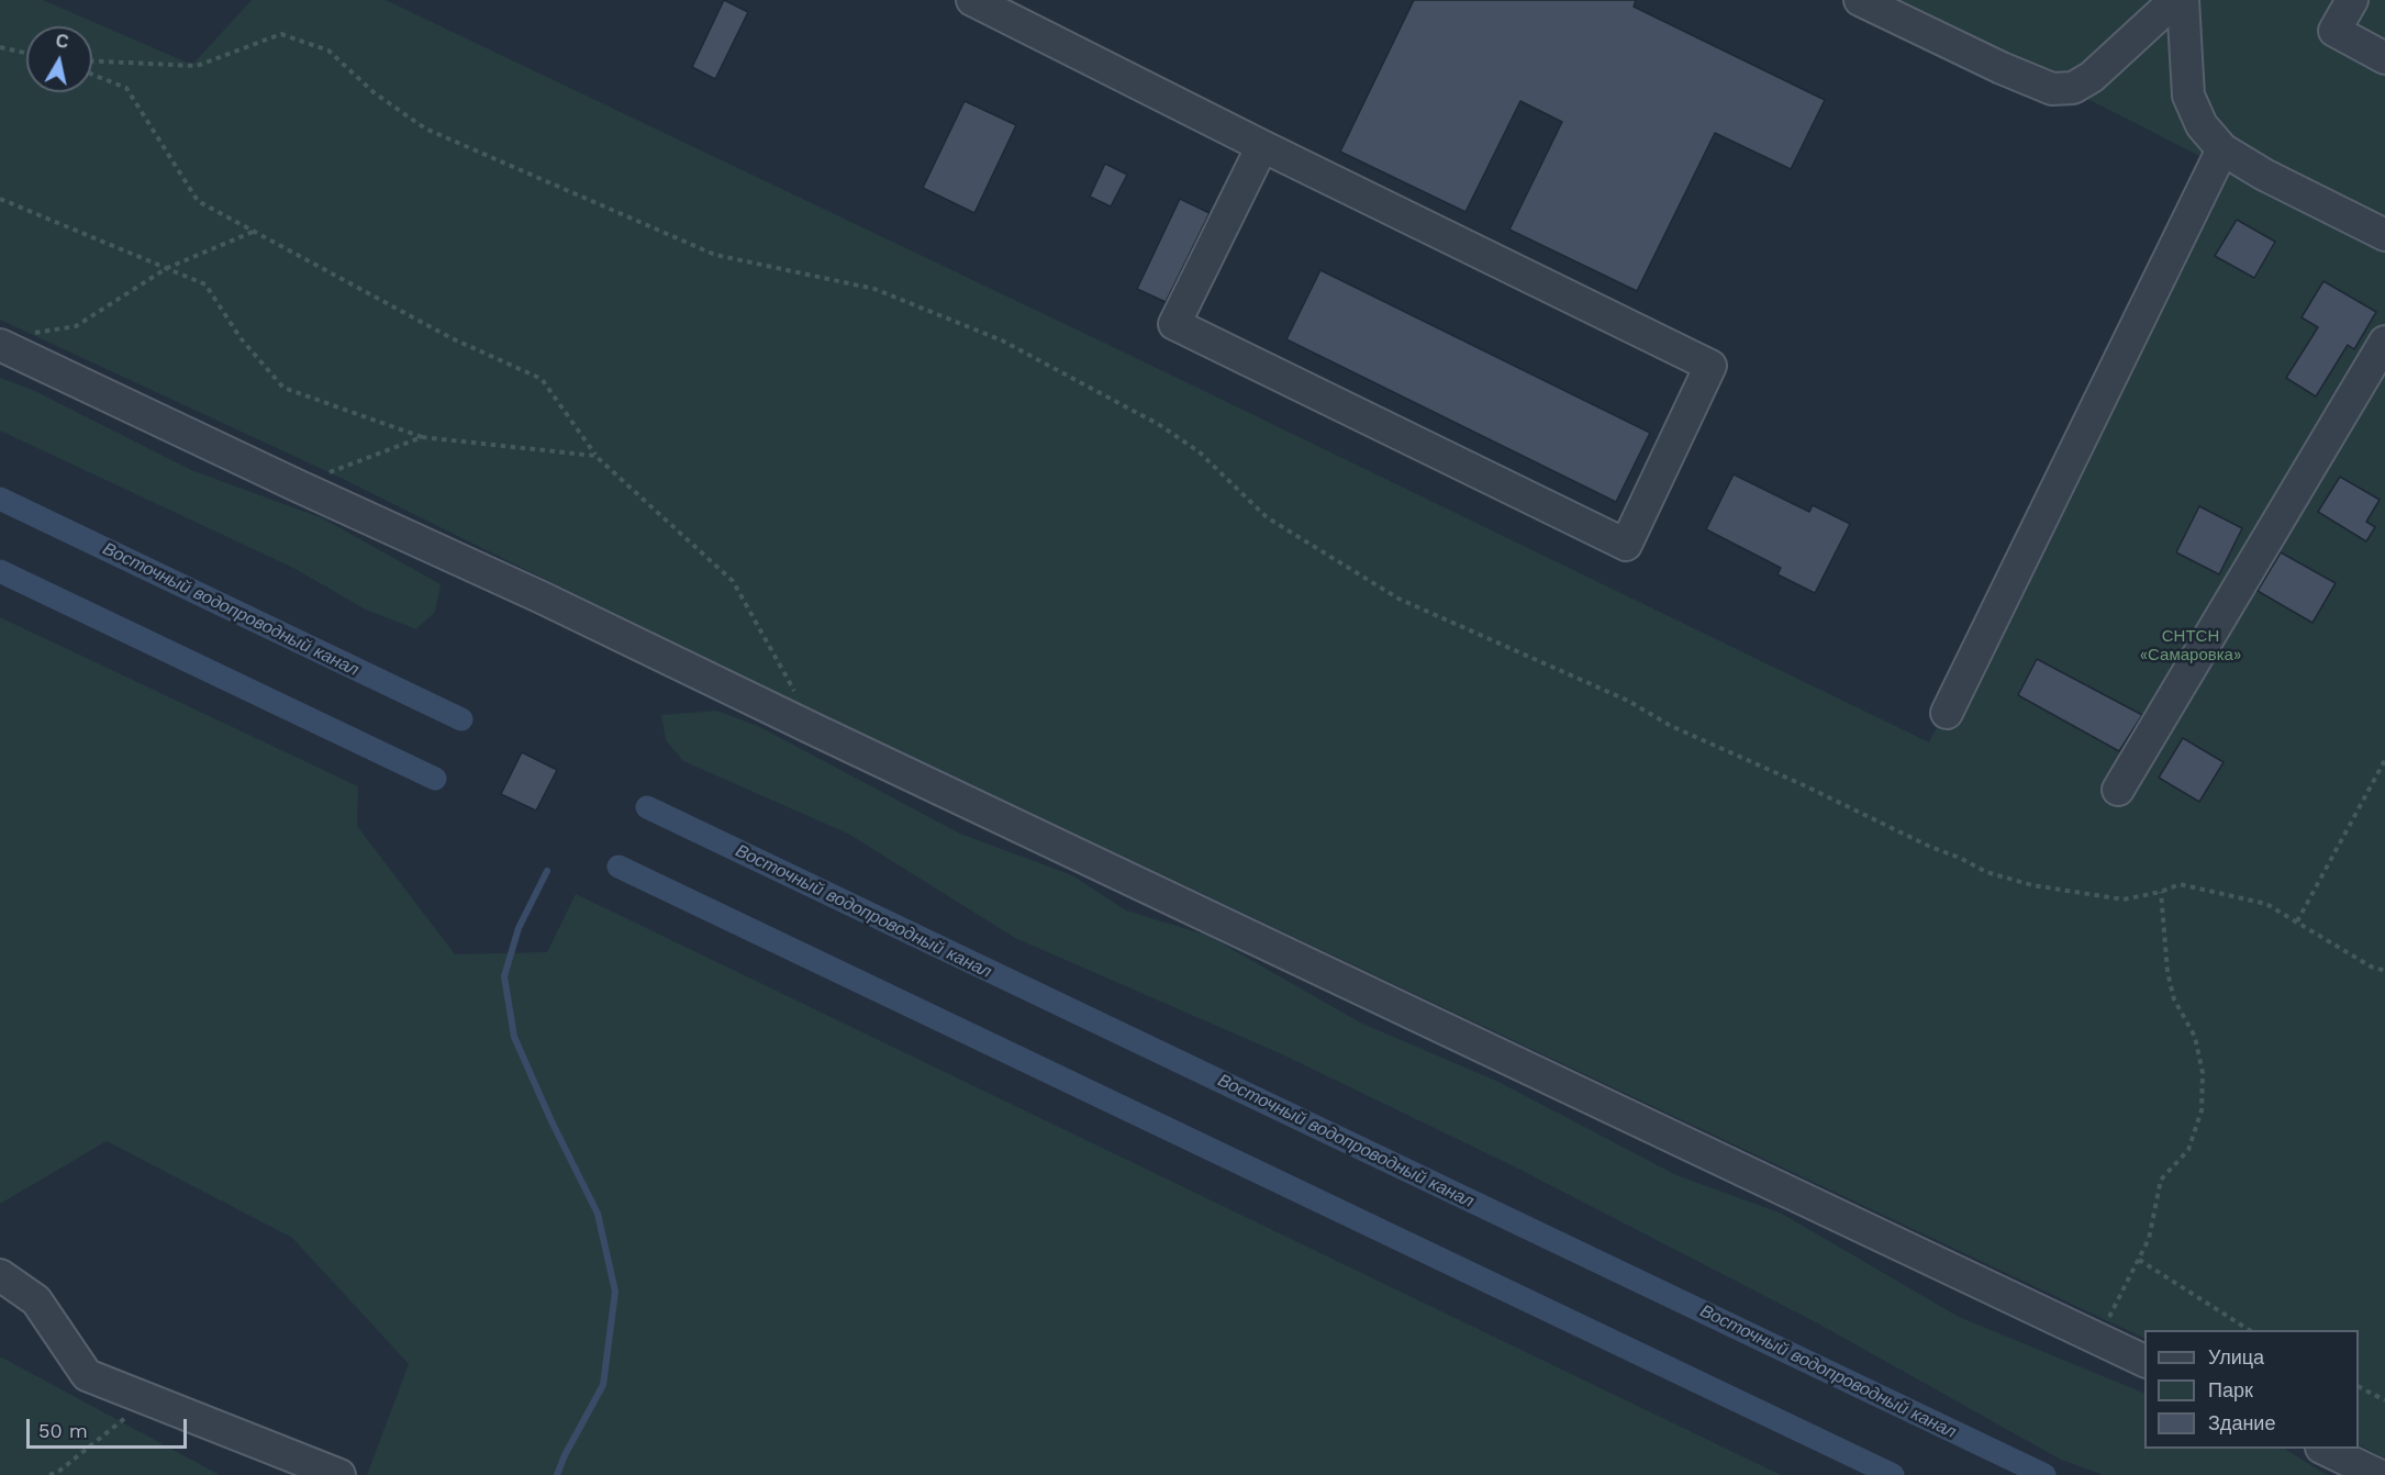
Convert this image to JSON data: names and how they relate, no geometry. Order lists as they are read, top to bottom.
{
  "water": ["Восточный водопроводный канал"],
  "parks": ["СНТСН «Самаровка»"],
  "legend": ["Улица", "Парк", "Здание"],
  "scale_bar": "50 m",
  "north": "top"
}
